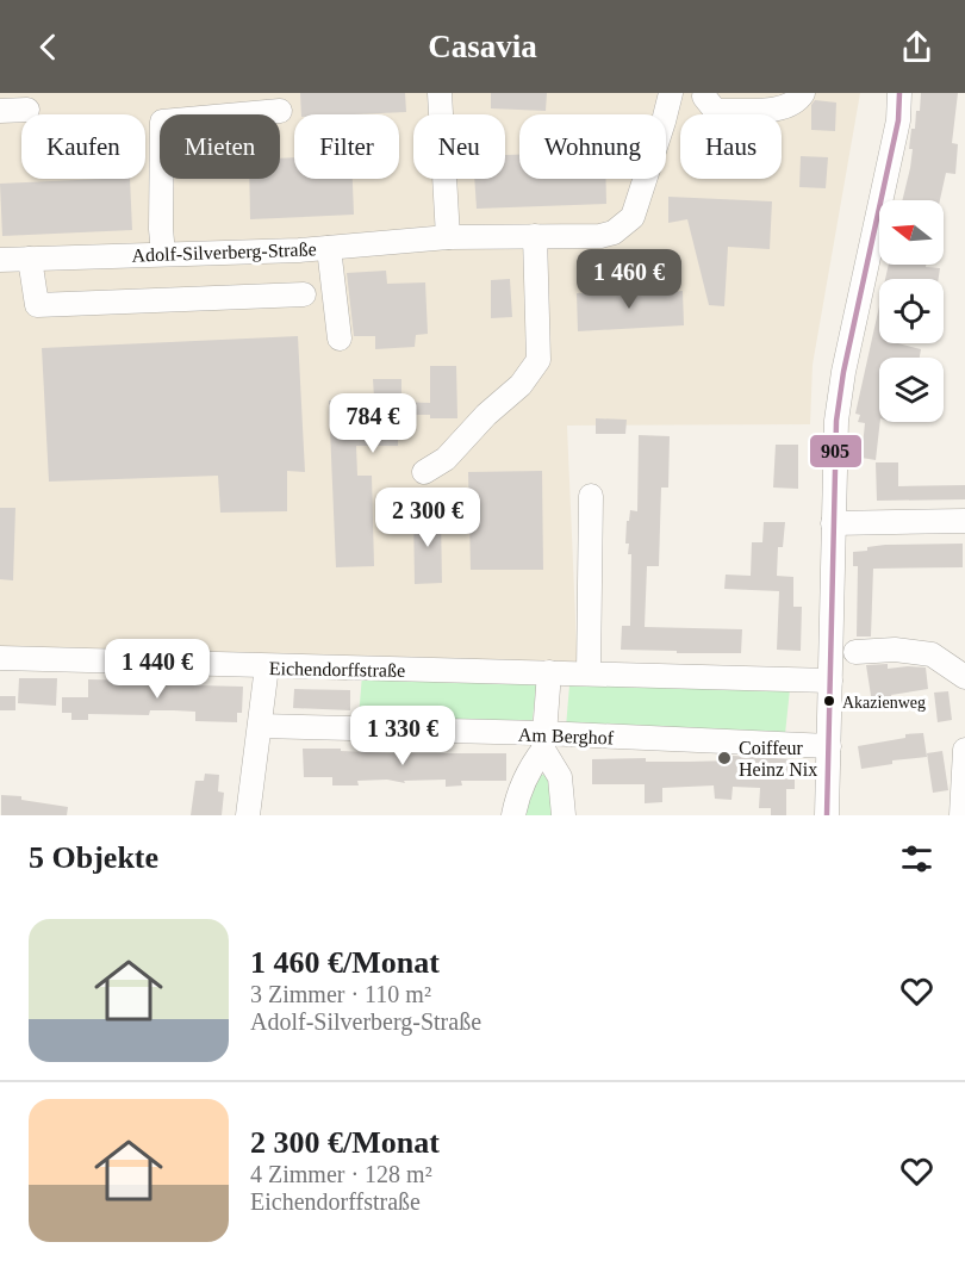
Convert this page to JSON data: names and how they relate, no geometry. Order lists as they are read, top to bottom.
{
  "streets": {
    "street": ["Adolf-Silverberg-Straße", "Eichendorffstraße", "Am Berghof"]
  },
  "places": ["Akazienweg", "Coiffeur Heinz Nix"],
  "lines": ["transit line 905"],
  "north": "left",
  "page": {
    "header": "Casavia",
    "chip": [
      "Kaufen",
      "Mieten",
      "Filter",
      "Neu",
      "Wohnung",
      "Haus"
    ],
    "price": [
      "1 460 €",
      "784 €",
      "2 300 €",
      "1 440 €",
      "1 330 €"
    ],
    "heading": "5 Objekte",
    "list": [
      {
        "name": "1 460 €/Monat",
        "note": "3 Zimmer · 110 m² · Adolf-Silverberg-Straße"
      },
      {
        "name": "2 300 €/Monat",
        "note": "4 Zimmer · 128 m² · Eichendorffstraße"
      }
    ]
  }
}
